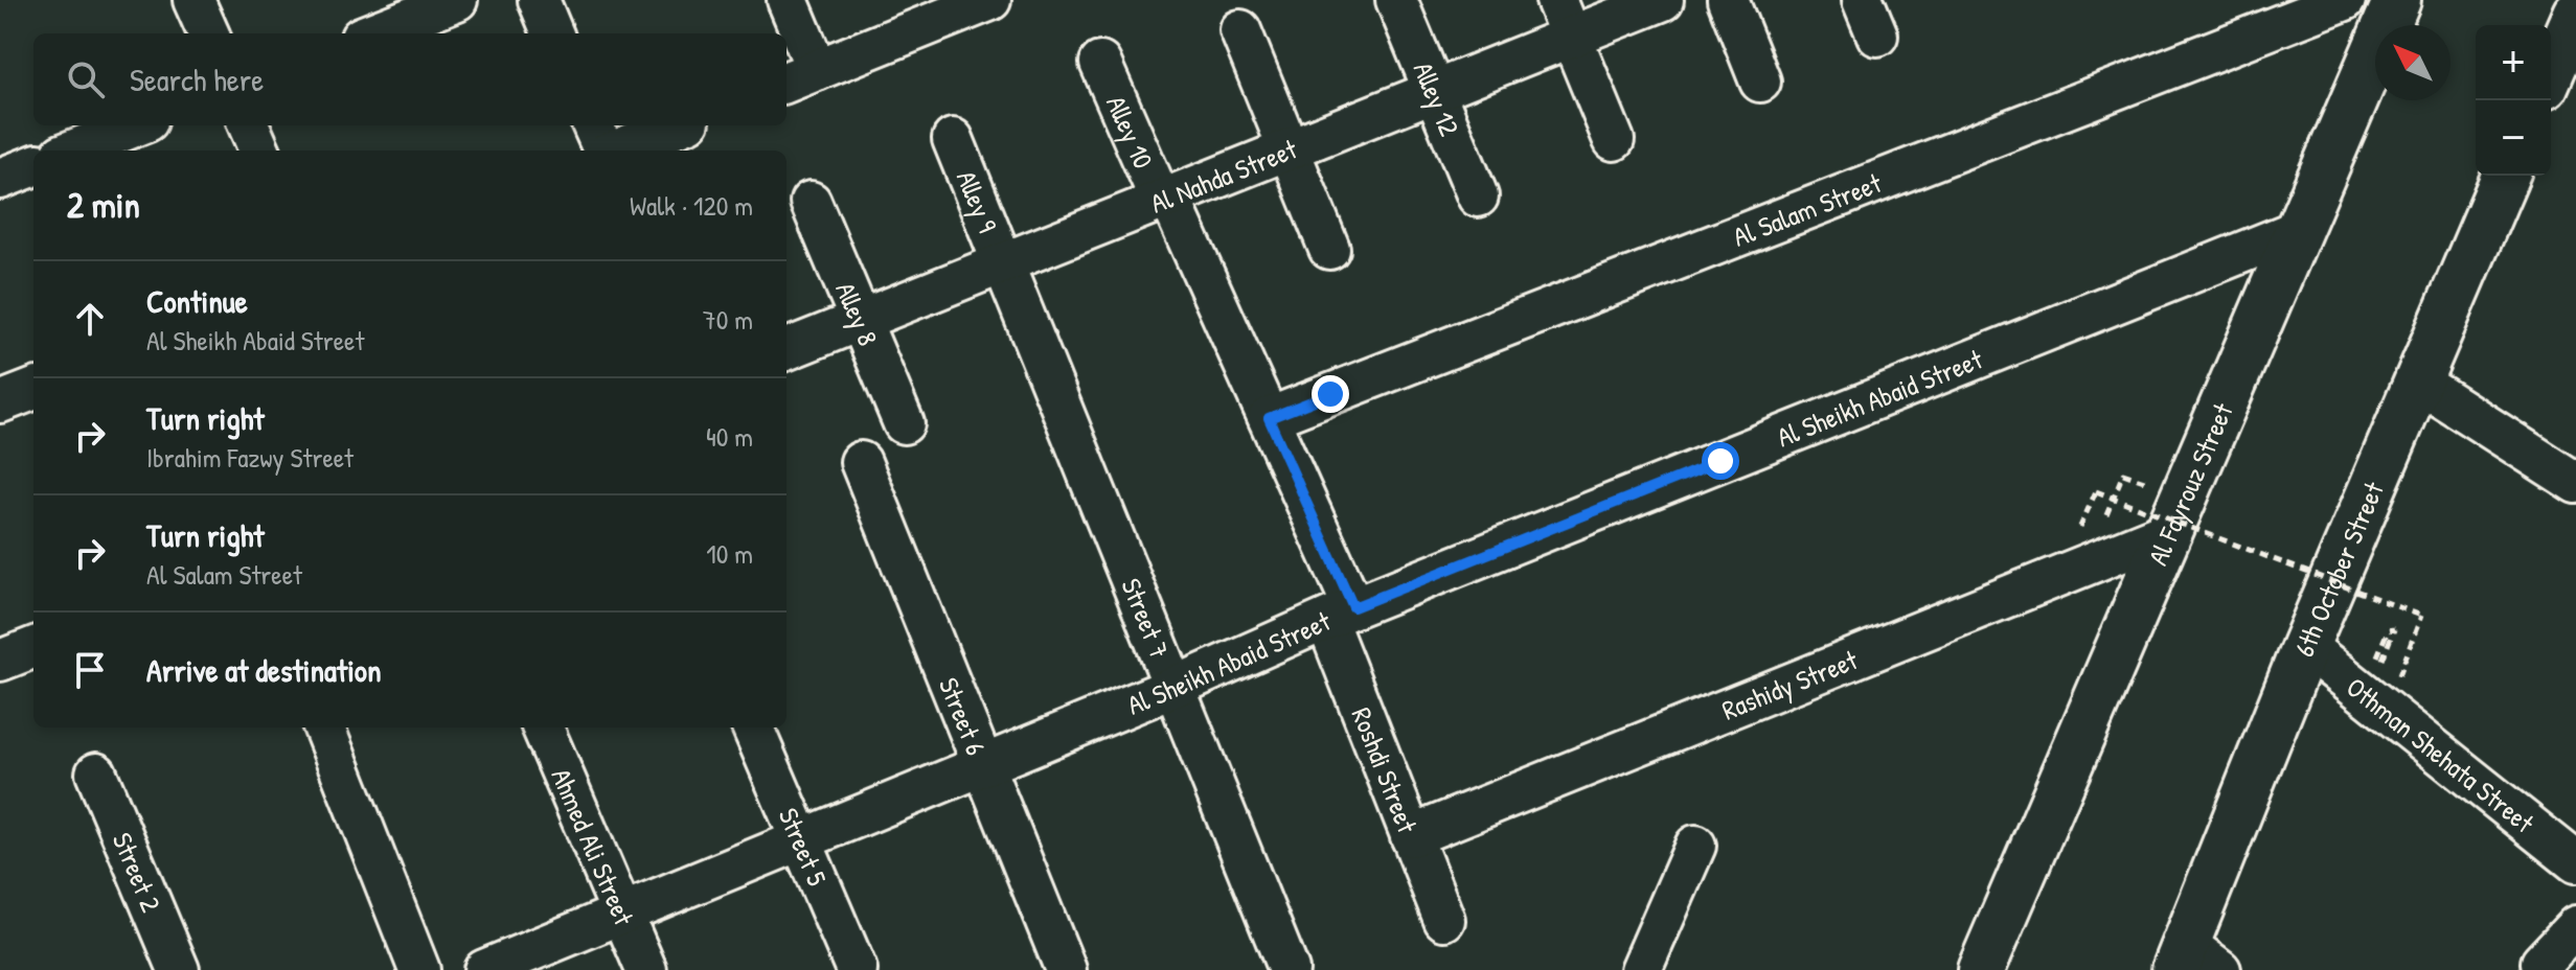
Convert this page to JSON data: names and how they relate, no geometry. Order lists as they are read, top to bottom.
{
  "streets": {
    "main road": ["Al Fayrouz Street", "6th October Street"],
    "street": [
      "Alley 12",
      "Alley 10",
      "Al Nahda Street",
      "Alley 9",
      "Al Salam Street",
      "Alley 8",
      "Al Sheikh Abaid Street",
      "Street 7",
      "Rashidy Street",
      "Street 6",
      "Othman Shehata Street",
      "Roshdi Street",
      "Ahmed Ali Street",
      "Street 5",
      "Street 2"
    ]
  },
  "crossings": [
    ["Alley 12", "Al Nahda Street"],
    ["Alley 10", "Al Nahda Street"],
    ["Alley 10", "Al Salam Street"],
    ["Alley 10", "Roshdi Street"],
    ["Al Nahda Street", "Alley 9"],
    ["Al Nahda Street", "Alley 8"],
    ["Al Nahda Street", "Street 7"],
    ["Alley 9", "Street 7"],
    ["Al Salam Street", "Roshdi Street"],
    ["Al Sheikh Abaid Street", "Al Fayrouz Street"],
    ["Al Sheikh Abaid Street", "Street 7"],
    ["Al Sheikh Abaid Street", "Street 6"],
    ["Al Sheikh Abaid Street", "Roshdi Street"],
    ["Al Sheikh Abaid Street", "Ahmed Ali Street"],
    ["Al Sheikh Abaid Street", "Street 5"],
    ["Al Fayrouz Street", "Rashidy Street"],
    ["6th October Street", "Othman Shehata Street"],
    ["Rashidy Street", "Roshdi Street"]
  ],
  "north": "top left",
  "page": {
    "map_buttons": ["+", "−"],
    "search": "Search here",
    "heading": ["2 min", "Walk · 120 m"],
    "list": [
      ["Continue", "Al Sheikh Abaid Street", "70 m"],
      ["Turn right", "Ibrahim Fazwy Street", "40 m"],
      ["Turn right", "Al Salam Street", "10 m"],
      "Arrive at destination"
    ]
  }
}
